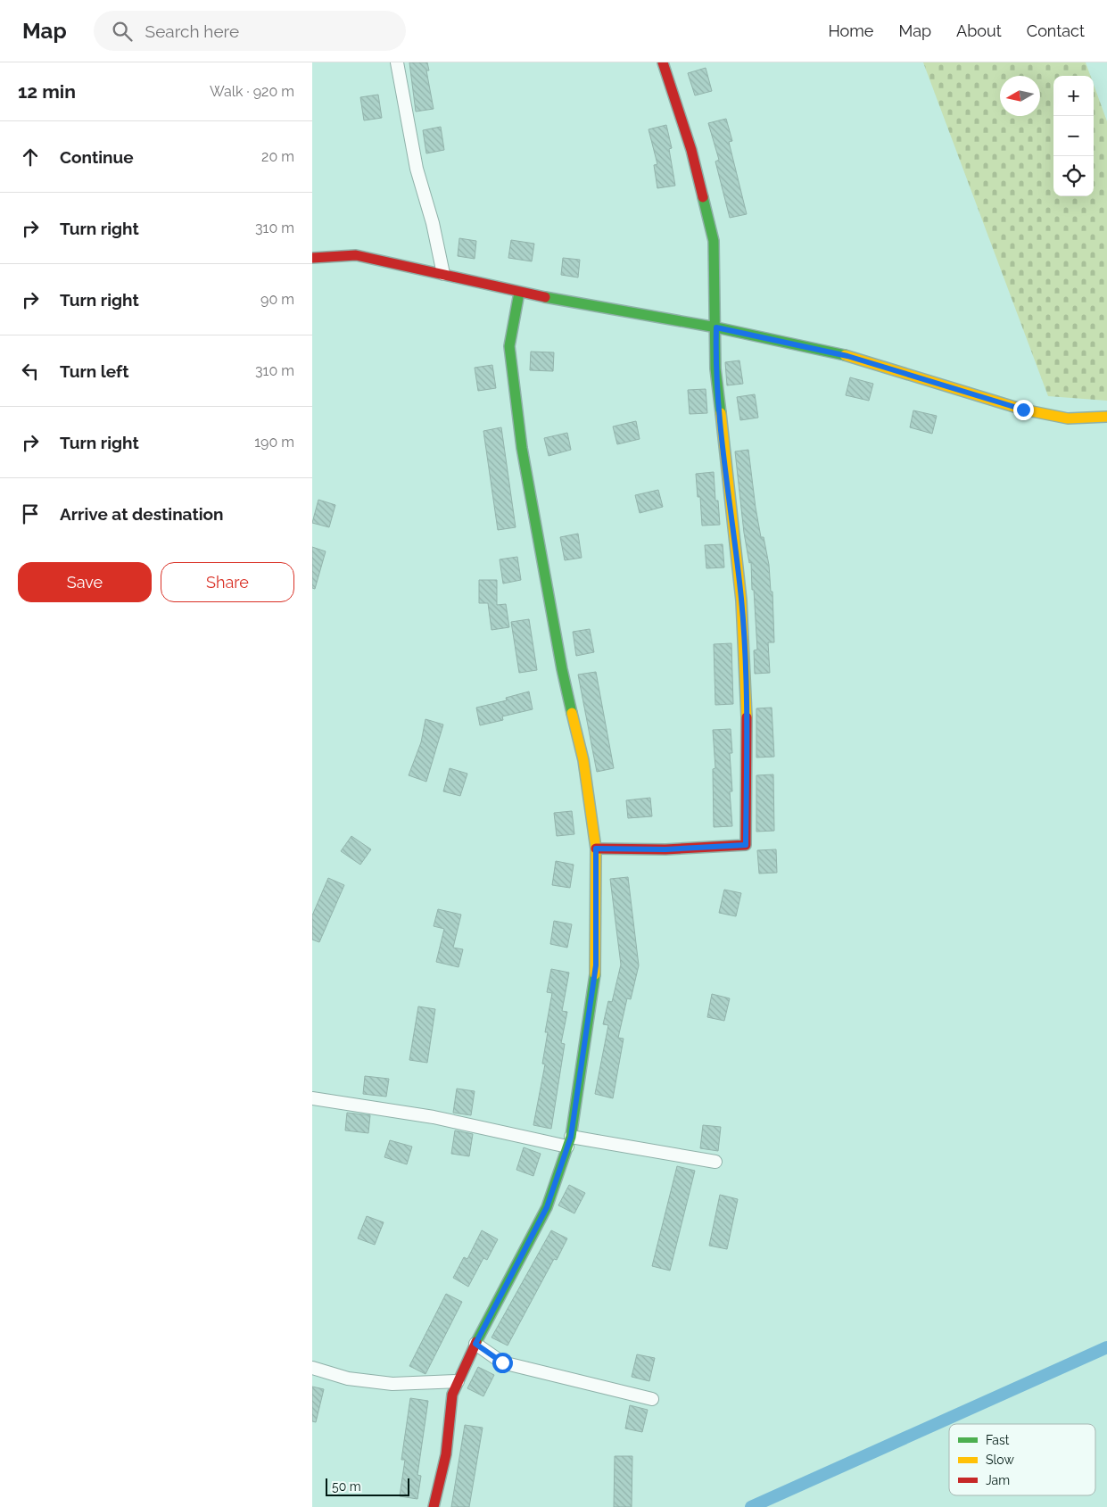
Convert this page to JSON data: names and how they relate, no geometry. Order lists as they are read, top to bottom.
{
  "legend": ["Fast", "Slow", "Jam"],
  "scale_bar": "50 m",
  "north": "left",
  "page": {
    "header": "Map",
    "search": "Search here",
    "nav": [
      "Home",
      "Map",
      "About",
      "Contact"
    ],
    "heading": ["12 min", "Walk · 920 m"],
    "map_buttons": ["+", "−"],
    "list": [
      ["Continue", "20 m"],
      ["Turn right", "310 m"],
      ["Turn right", "90 m"],
      ["Turn left", "310 m"],
      ["Turn right", "190 m"],
      "Arrive at destination"
    ],
    "buttons": ["Save", "Share"],
    "scale": "50 m"
  }
}
